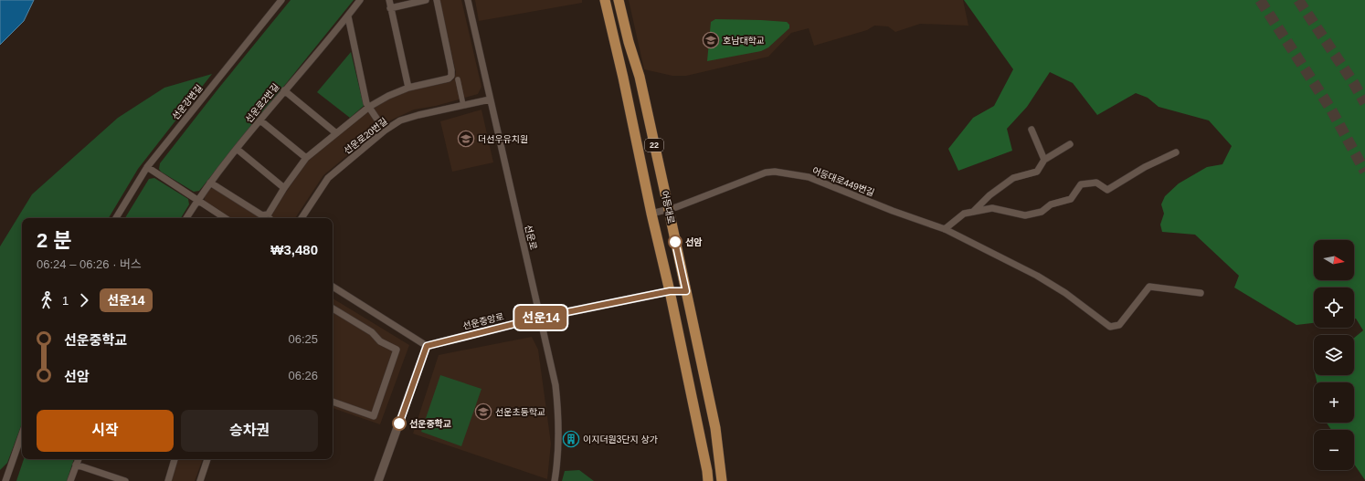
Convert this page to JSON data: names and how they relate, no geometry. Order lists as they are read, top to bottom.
{
  "streets": {
    "main road": ["22", "어등대로"],
    "street": [
      "선운강변길",
      "선운로2번길",
      "선운로20번길",
      "어등대로449번길",
      "선운로",
      "선운중앙로"
    ]
  },
  "crossings": [
    ["선운로20번길", "선운로"],
    ["어등대로449번길", "어등대로"],
    ["어등대로", "선운중앙로"],
    ["선운로", "선운중앙로"]
  ],
  "places": {
    "school or university": ["호남대학교", "더선우유치원", "선운초등학교"],
    "other": ["선암", "선운중학교"],
    "building": ["이지더원3단지 상가"]
  },
  "lines": ["bus line 선운14"],
  "north": "right",
  "page": {
    "on_map": "선운14",
    "heading": ["2 분", "06:24 – 06:26 · 버스", "₩3,480"],
    "map_buttons": ["+", "−"],
    "legs": ["1", "선운14"],
    "list": [
      {
        "name": "선운중학교",
        "value": "06:25"
      },
      {
        "name": "선암",
        "value": "06:26"
      }
    ],
    "buttons": ["시작", "승차권"]
  }
}
